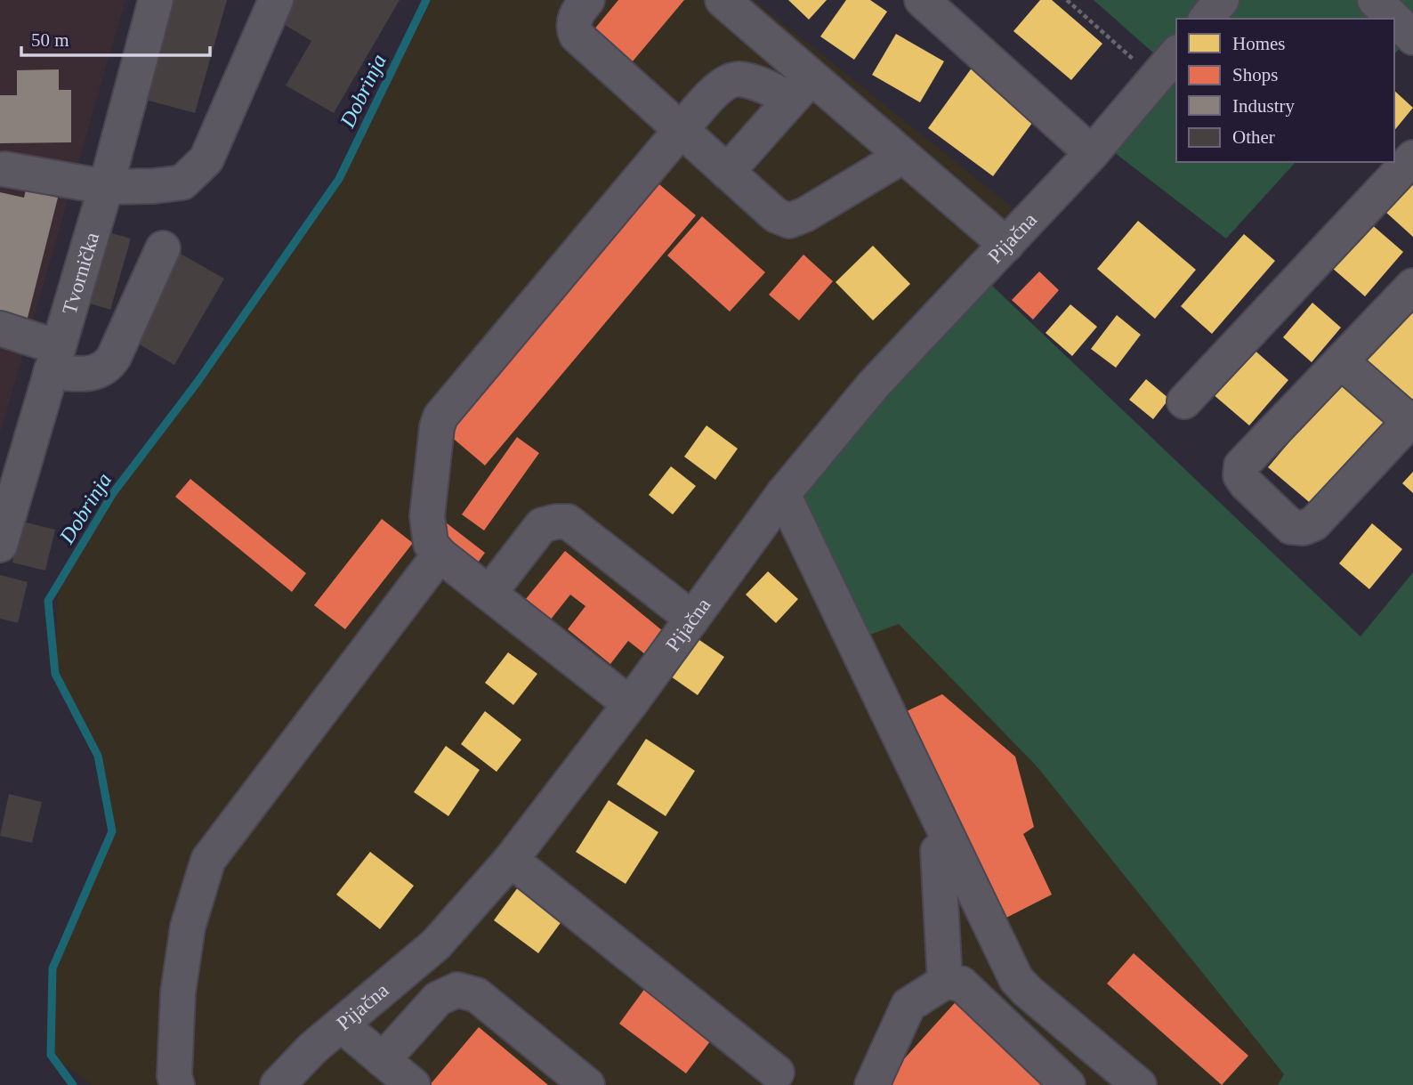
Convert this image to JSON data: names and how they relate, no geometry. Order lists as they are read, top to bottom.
{
  "streets": {
    "street": ["Pijačna", "Tvornička"]
  },
  "water": ["Dobrinja"],
  "legend": [
    "Homes",
    "Shops",
    "Industry",
    "Other"
  ],
  "scale_bar": "50 m"
}
